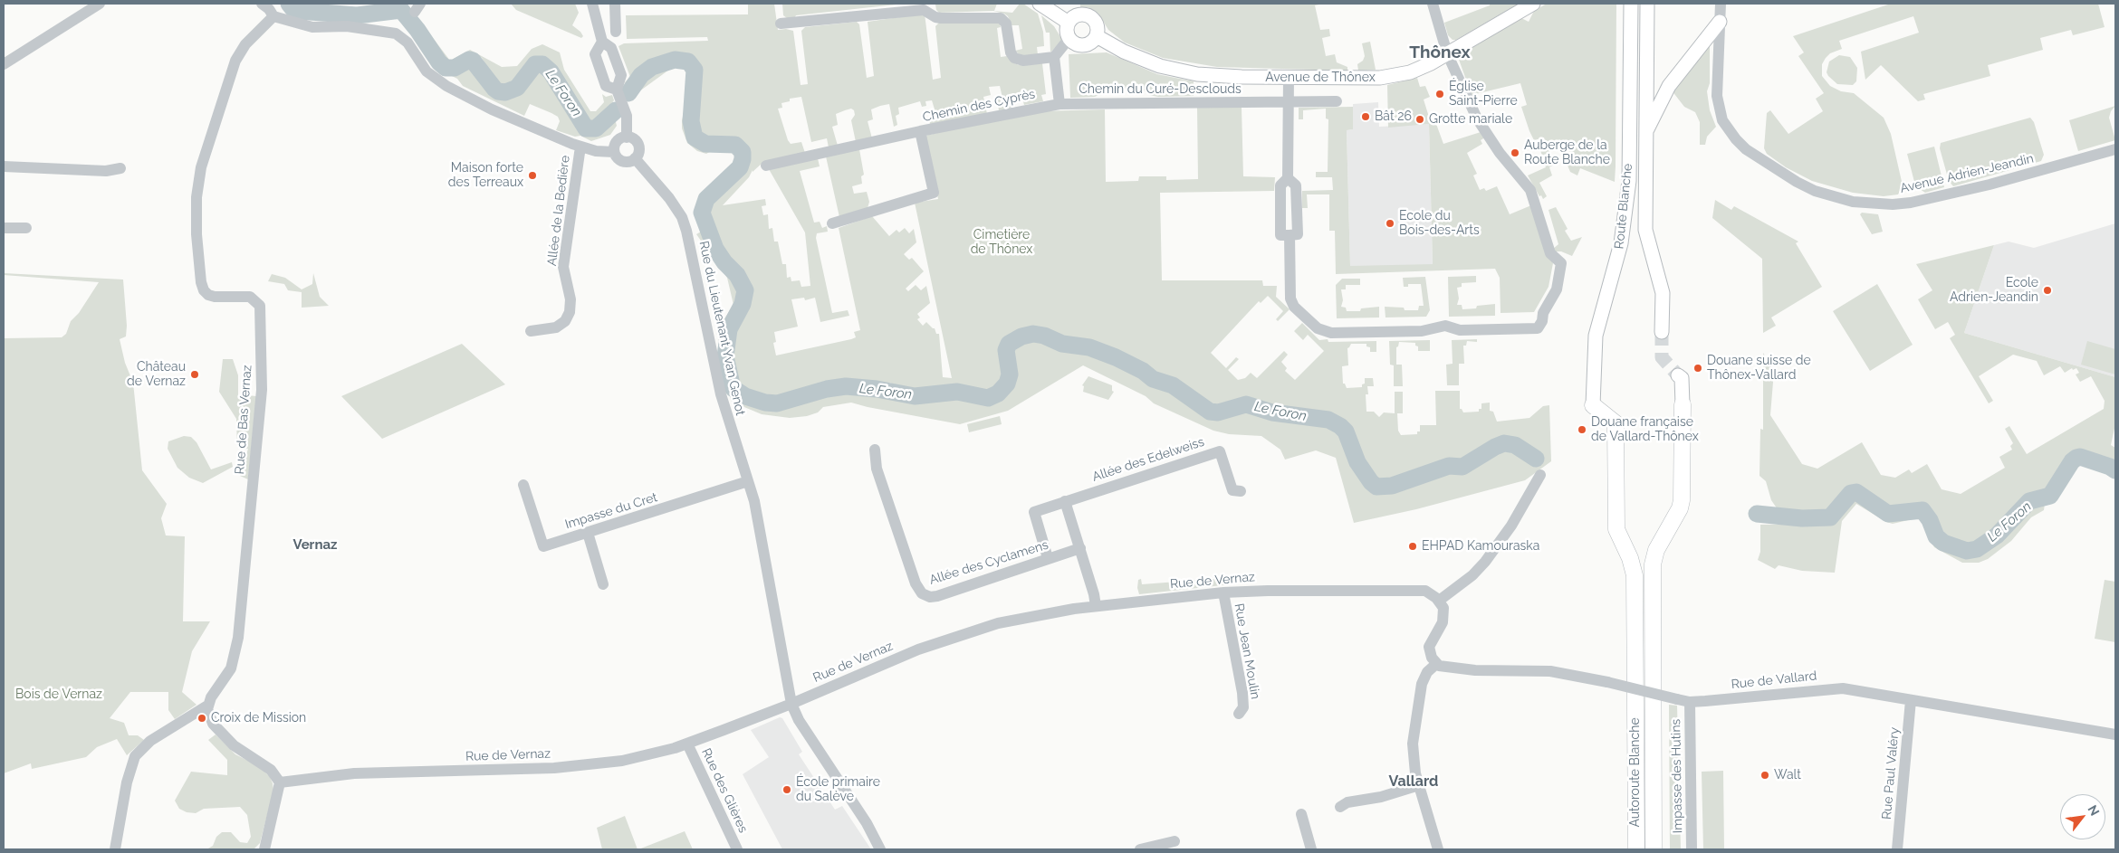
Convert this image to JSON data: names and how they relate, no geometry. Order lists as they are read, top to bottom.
{
  "streets": {
    "highway": ["Autoroute Blanche"],
    "main road": ["Avenue de Thônex", "Route Blanche"],
    "street": [
      "Chemin du Curé-Desclouds",
      "Chemin des Cyprès",
      "Avenue Adrien-Jeandin",
      "Allée de la Bedière",
      "Rue du Lieutenant Yvan Genot",
      "Rue de Bas Vernaz",
      "Allée des Edelweiss",
      "Impasse du Cret",
      "Allée des Cyclamens",
      "Rue de Vernaz",
      "Rue Jean Moulin",
      "Rue de Vallard",
      "Rue Paul Valéry",
      "Impasse des Hutins",
      "Rue des Glières"
    ]
  },
  "crossings": [
    ["Chemin du Curé-Desclouds", "Chemin des Cyprès"],
    ["Route Blanche", "Autoroute Blanche"],
    ["Rue du Lieutenant Yvan Genot", "Impasse du Cret"],
    ["Rue du Lieutenant Yvan Genot", "Rue de Vernaz"],
    ["Allée des Edelweiss", "Allée des Cyclamens"],
    ["Rue de Vernaz", "Rue Jean Moulin"],
    ["Rue de Vernaz", "Rue des Glières"],
    ["Rue de Vallard", "Rue Paul Valéry"],
    ["Rue de Vallard", "Impasse des Hutins"]
  ],
  "districts": ["Thônex", "Vernaz", "Vallard"],
  "water": ["Le Foron"],
  "parks": ["Cimetière de Thônex", "Bois de Vernaz"],
  "places": [
    "Église Saint-Pierre",
    "Bât 26",
    "Grotte mariale",
    "Auberge de la Route Blanche",
    "Maison forte des Terreaux",
    "Ecole du Bois-des-Arts",
    "Ecole Adrien-Jeandin",
    "Douane suisse de Thônex-Vallard",
    "Château de Vernaz",
    "Douane française de Vallard-Thônex",
    "EHPAD Kamouraska",
    "Croix de Mission",
    "Walt",
    "École primaire du Salève"
  ],
  "north": "top right"
}
